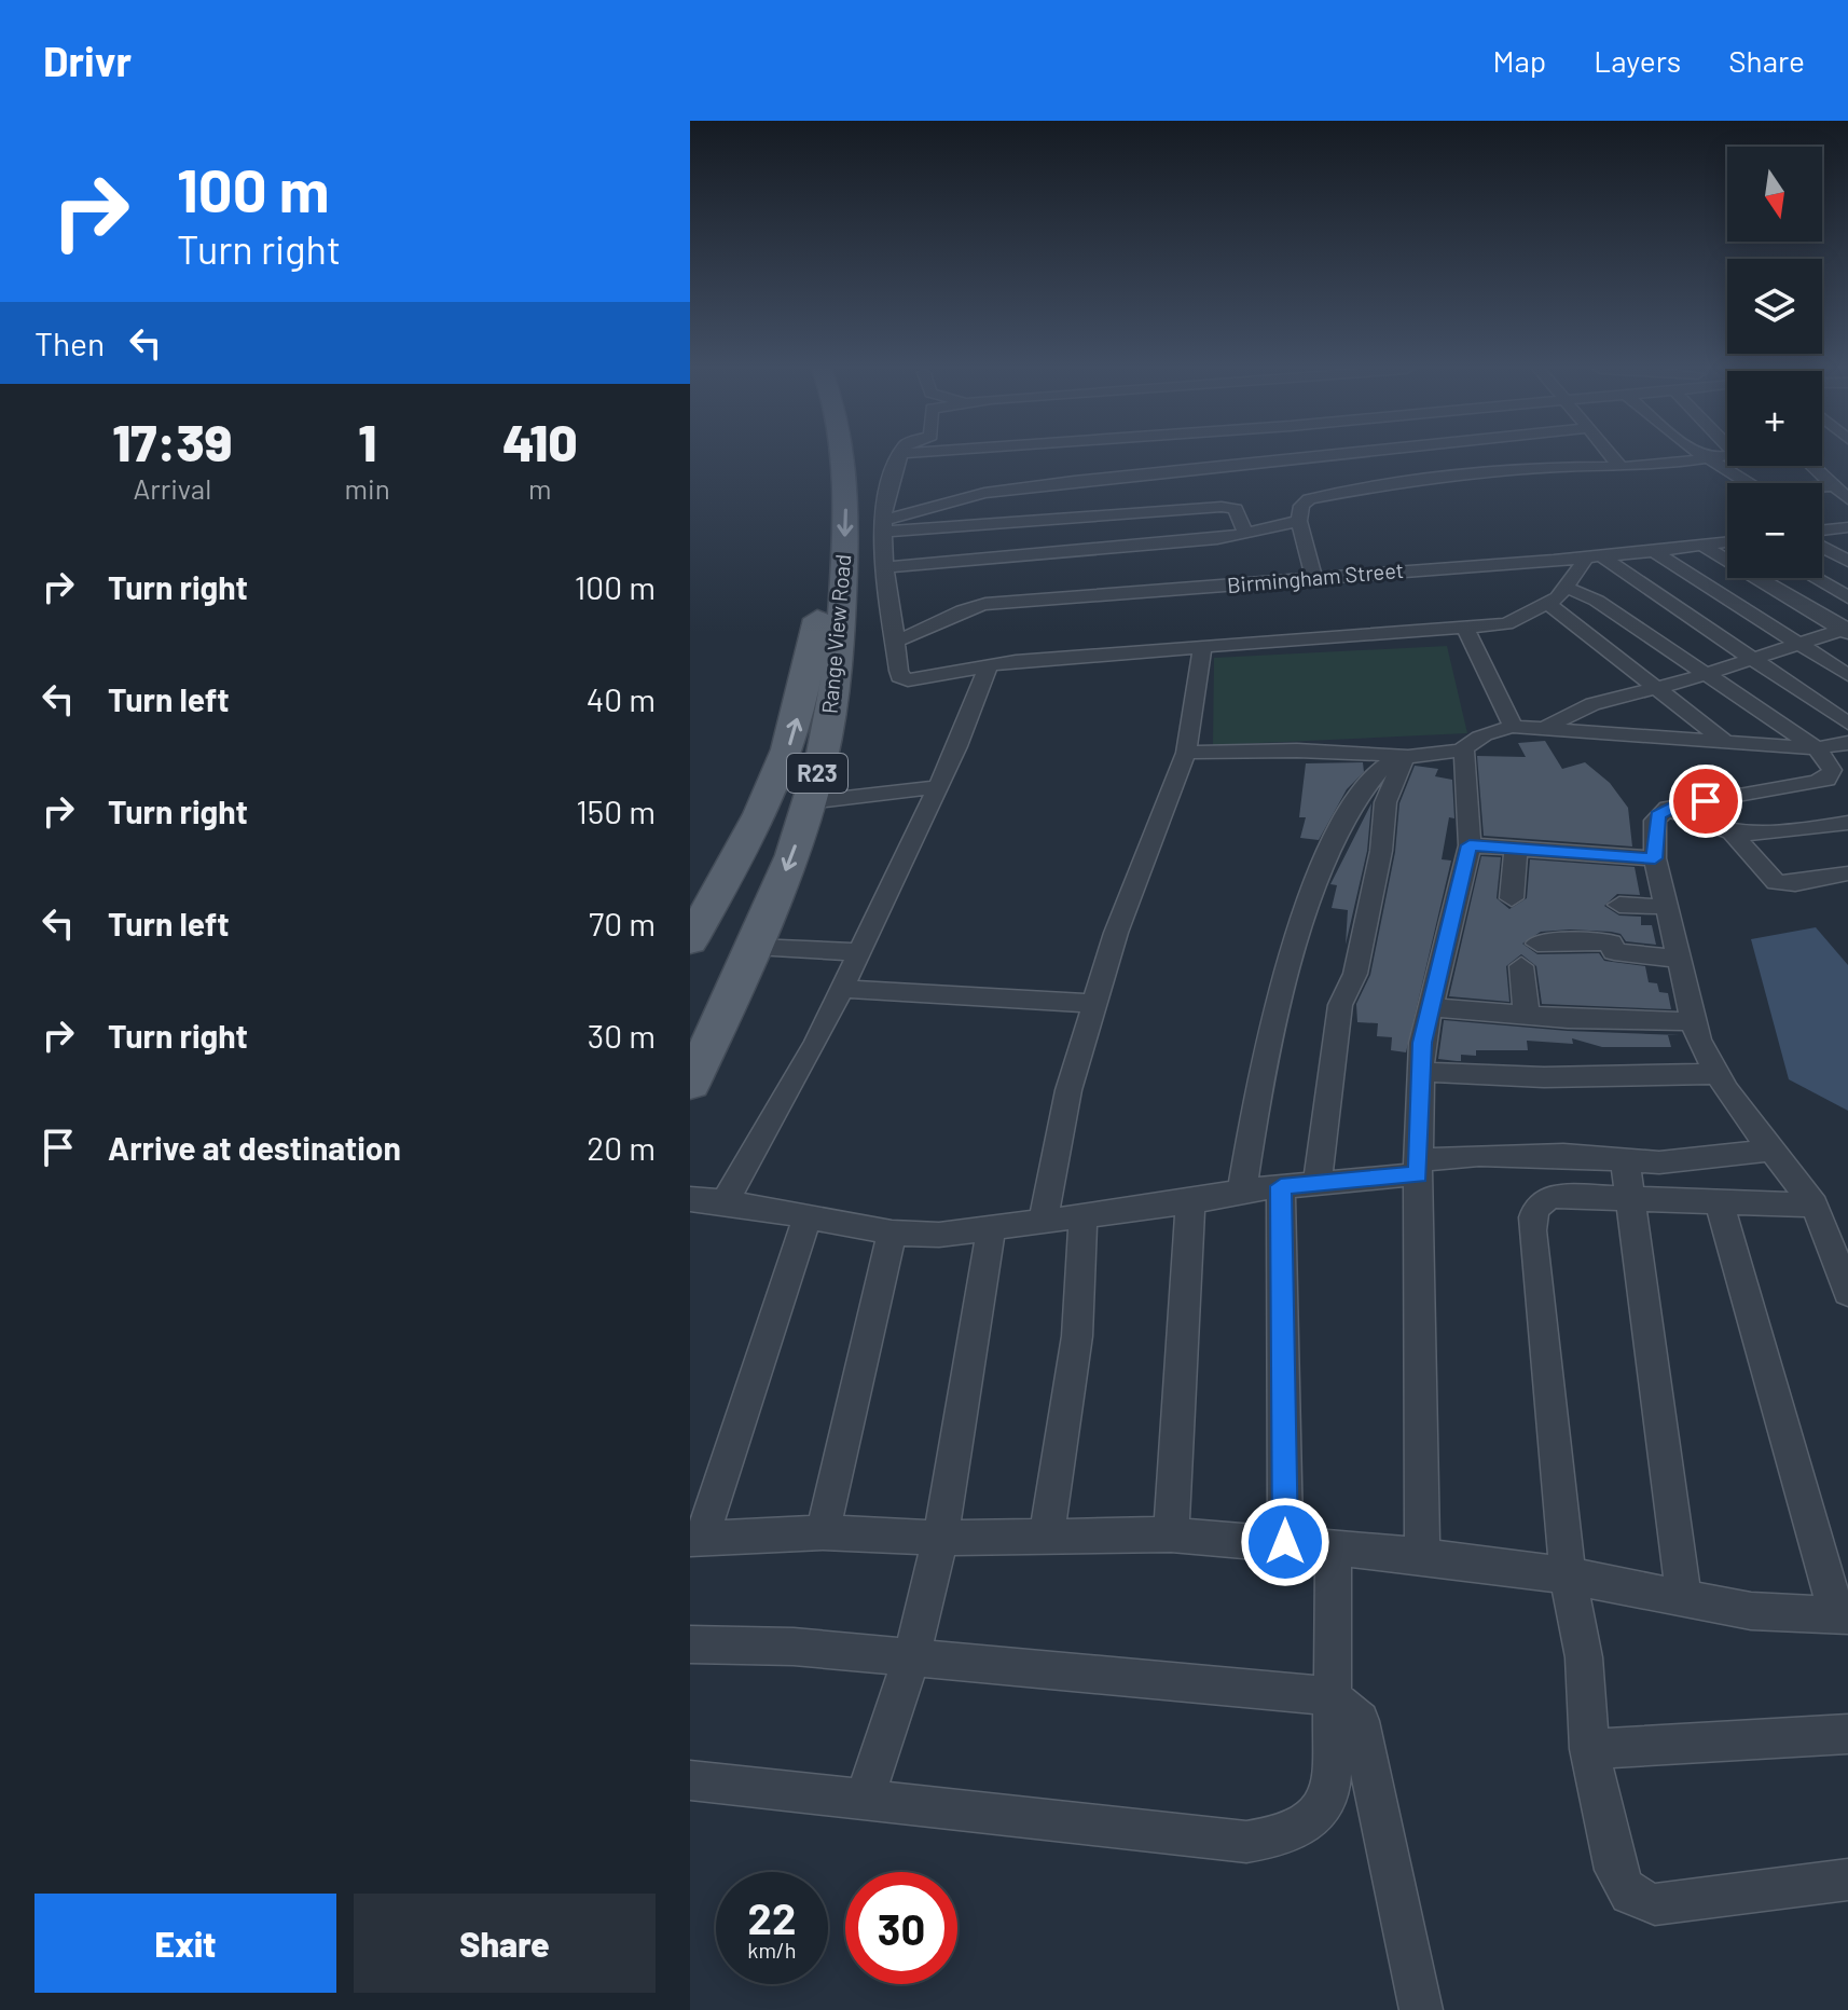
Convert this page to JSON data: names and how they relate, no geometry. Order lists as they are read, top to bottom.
{
  "streets": {
    "main road": ["Range View Road", "R23"],
    "street": ["Birmingham Street"]
  },
  "north": "bottom",
  "page": {
    "header": "Drivr",
    "nav": ["Map", "Layers", "Share"],
    "turn": ["100 m", "Turn right"],
    "map_buttons": ["+", "−"],
    "then": "Then",
    "eta": [
      "17:39",
      "Arrival",
      "1",
      "min",
      "410",
      "m"
    ],
    "list": [
      {
        "name": "Turn right",
        "value": "100 m"
      },
      {
        "name": "Turn left",
        "value": "40 m"
      },
      {
        "name": "Turn right",
        "value": "150 m"
      },
      {
        "name": "Turn left",
        "value": "70 m"
      },
      {
        "name": "Turn right",
        "value": "30 m"
      },
      {
        "name": "Arrive at destination",
        "value": "20 m"
      }
    ],
    "speed": "22 km/h",
    "limit": "30",
    "buttons": ["Exit", "Share"]
  }
}
